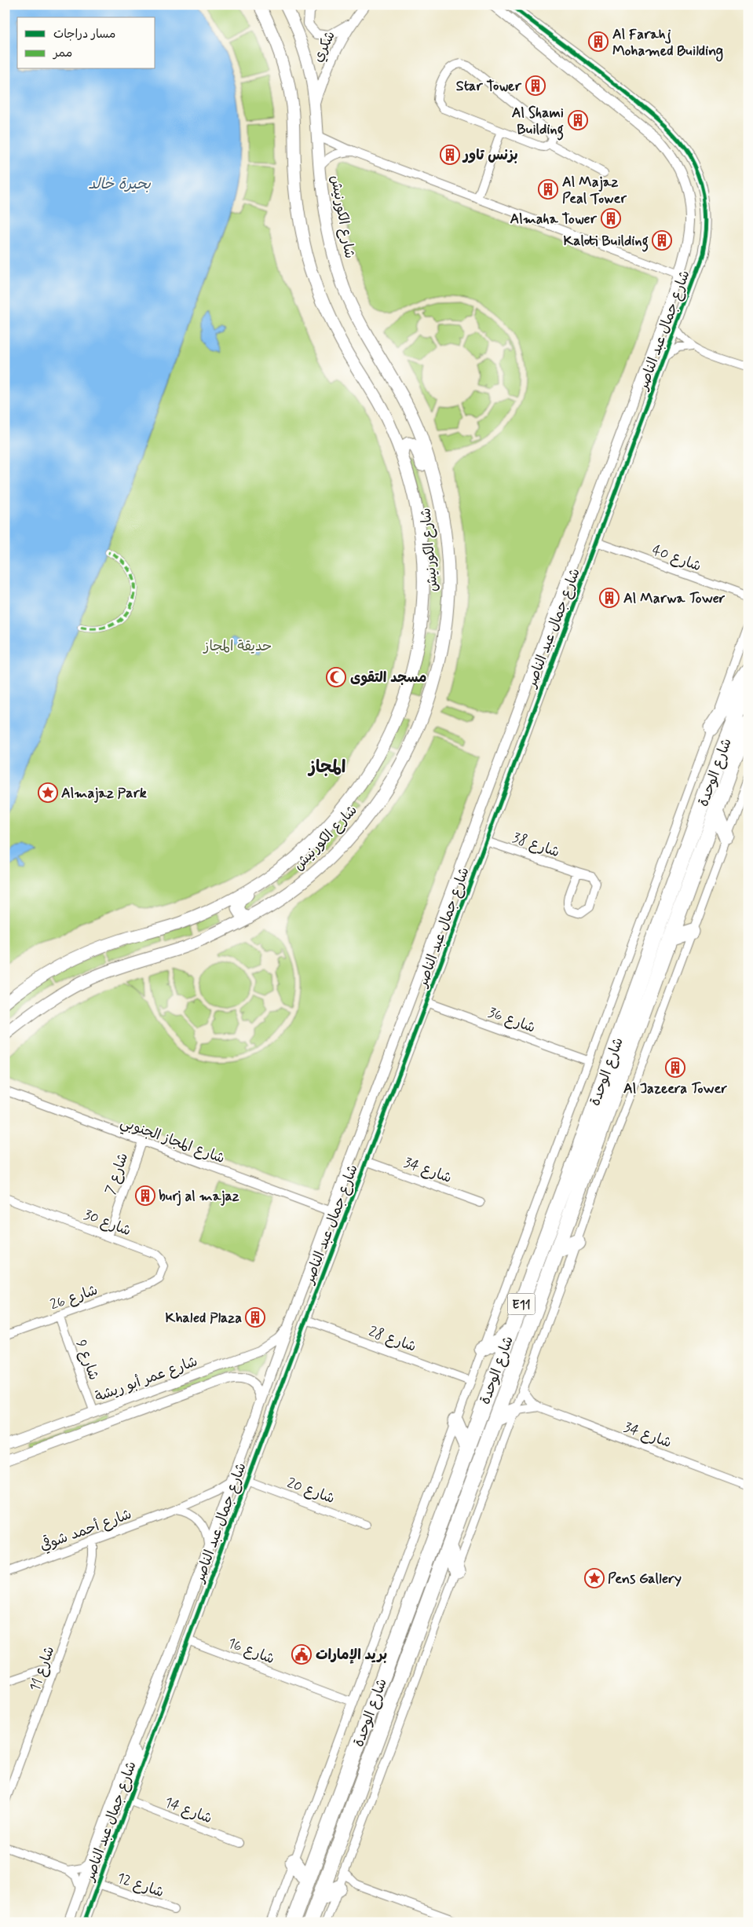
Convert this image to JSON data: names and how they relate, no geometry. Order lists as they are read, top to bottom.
{
  "streets": {
    "highway": ["شارع الوحدة", "E11"],
    "main road": ["شارع الكورنيش"],
    "street": [
      "شكري",
      "شارع جمال عبد الناصر",
      "شارع 40",
      "شارع 38",
      "شارع 36",
      "شارع المجاز الجنوبي",
      "شارع 34",
      "شارع 7",
      "شارع 30",
      "شارع 26",
      "شارع 28",
      "شارع 9",
      "شارع عمر أبو ريشة",
      "شارع 20",
      "شارع أحمد شوقي",
      "شارع 16",
      "شارع 11",
      "شارع 14",
      "شارع 12"
    ]
  },
  "crossings": [
    ["شكري", "شارع الكورنيش"],
    ["شارع جمال عبد الناصر", "شارع 40"],
    ["شارع جمال عبد الناصر", "شارع 38"],
    ["شارع جمال عبد الناصر", "شارع 36"],
    ["شارع جمال عبد الناصر", "شارع المجاز الجنوبي"],
    ["شارع جمال عبد الناصر", "شارع 34"],
    ["شارع جمال عبد الناصر", "شارع 28"],
    ["شارع جمال عبد الناصر", "شارع عمر أبو ريشة"],
    ["شارع جمال عبد الناصر", "شارع 20"],
    ["شارع جمال عبد الناصر", "شارع أحمد شوقي"],
    ["شارع جمال عبد الناصر", "شارع 16"],
    ["شارع جمال عبد الناصر", "شارع 14"],
    ["شارع جمال عبد الناصر", "شارع 12"],
    ["شارع المجاز الجنوبي", "شارع 7"],
    ["شارع 7", "شارع 30"],
    ["شارع 30", "شارع 26"],
    ["شارع 26", "شارع 9"],
    ["شارع 9", "شارع عمر أبو ريشة"],
    ["شارع أحمد شوقي", "شارع 11"]
  ],
  "districts": ["المجاز"],
  "water": ["بحيرة خالد"],
  "parks": ["حديقة المجاز"],
  "places": {
    "building": [
      "Al Farahj Mohamed Building",
      "Star Tower",
      "Al Shami Building",
      "بزنس تاور",
      "Al Majaz Peal Tower",
      "Almaha Tower",
      "Kaloti Building",
      "Al Marwa Tower",
      "Al Jazeera Tower",
      "burj al majaz",
      "Khaled Plaza"
    ],
    "mosque": ["مسجد التقوى"],
    "place": ["Almajaz Park", "Pens Gallery"],
    "public building": ["بريد الإمارات"]
  },
  "legend": ["مسار دراجات", "ممر"]
}
